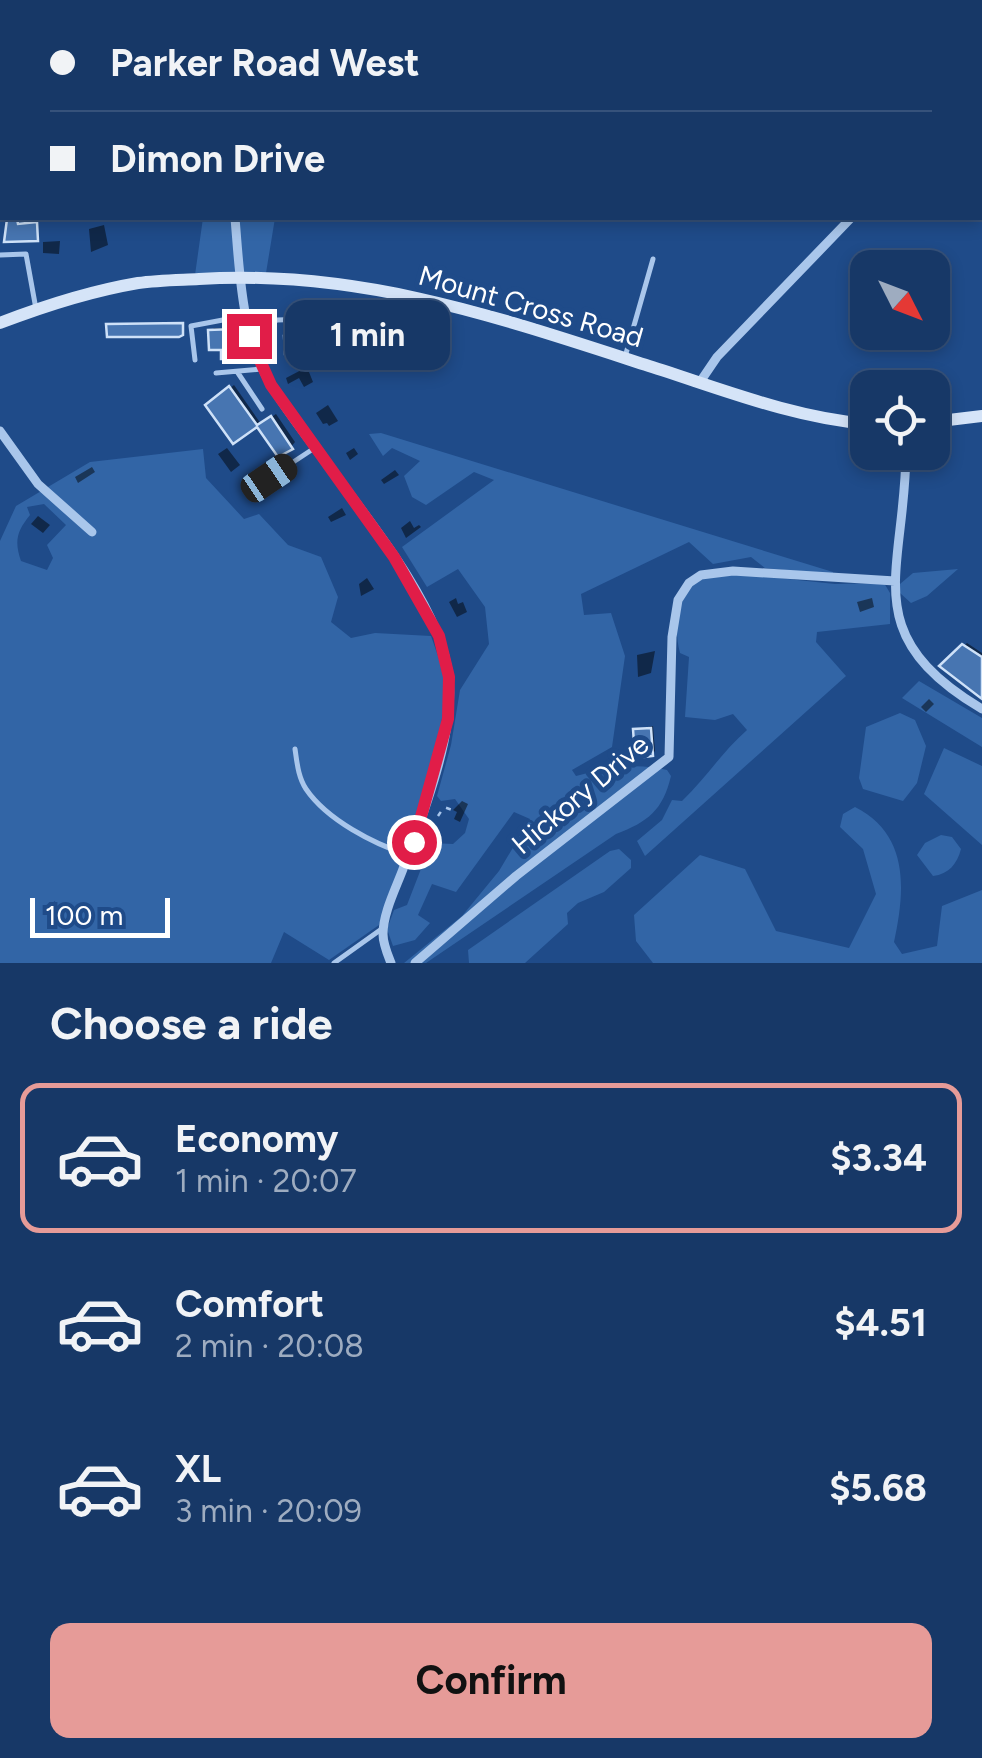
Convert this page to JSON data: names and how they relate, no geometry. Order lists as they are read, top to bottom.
{
  "streets": {
    "main road": ["Mount Cross Road"],
    "street": ["Hickory Drive"]
  },
  "scale_bar": "100 m",
  "north": "bottom right",
  "page": {
    "banner": ["Parker Road West", "Dimon Drive"],
    "bubble": "1 min",
    "scale": "100 m",
    "heading": "Choose a ride",
    "list": [
      {
        "name": "Economy",
        "note": "1 min · 20:07",
        "value": "$3.34"
      },
      {
        "name": "Comfort",
        "note": "2 min · 20:08",
        "value": "$4.51"
      },
      {
        "name": "XL",
        "note": "3 min · 20:09",
        "value": "$5.68"
      }
    ],
    "buttons": "Confirm"
  }
}
